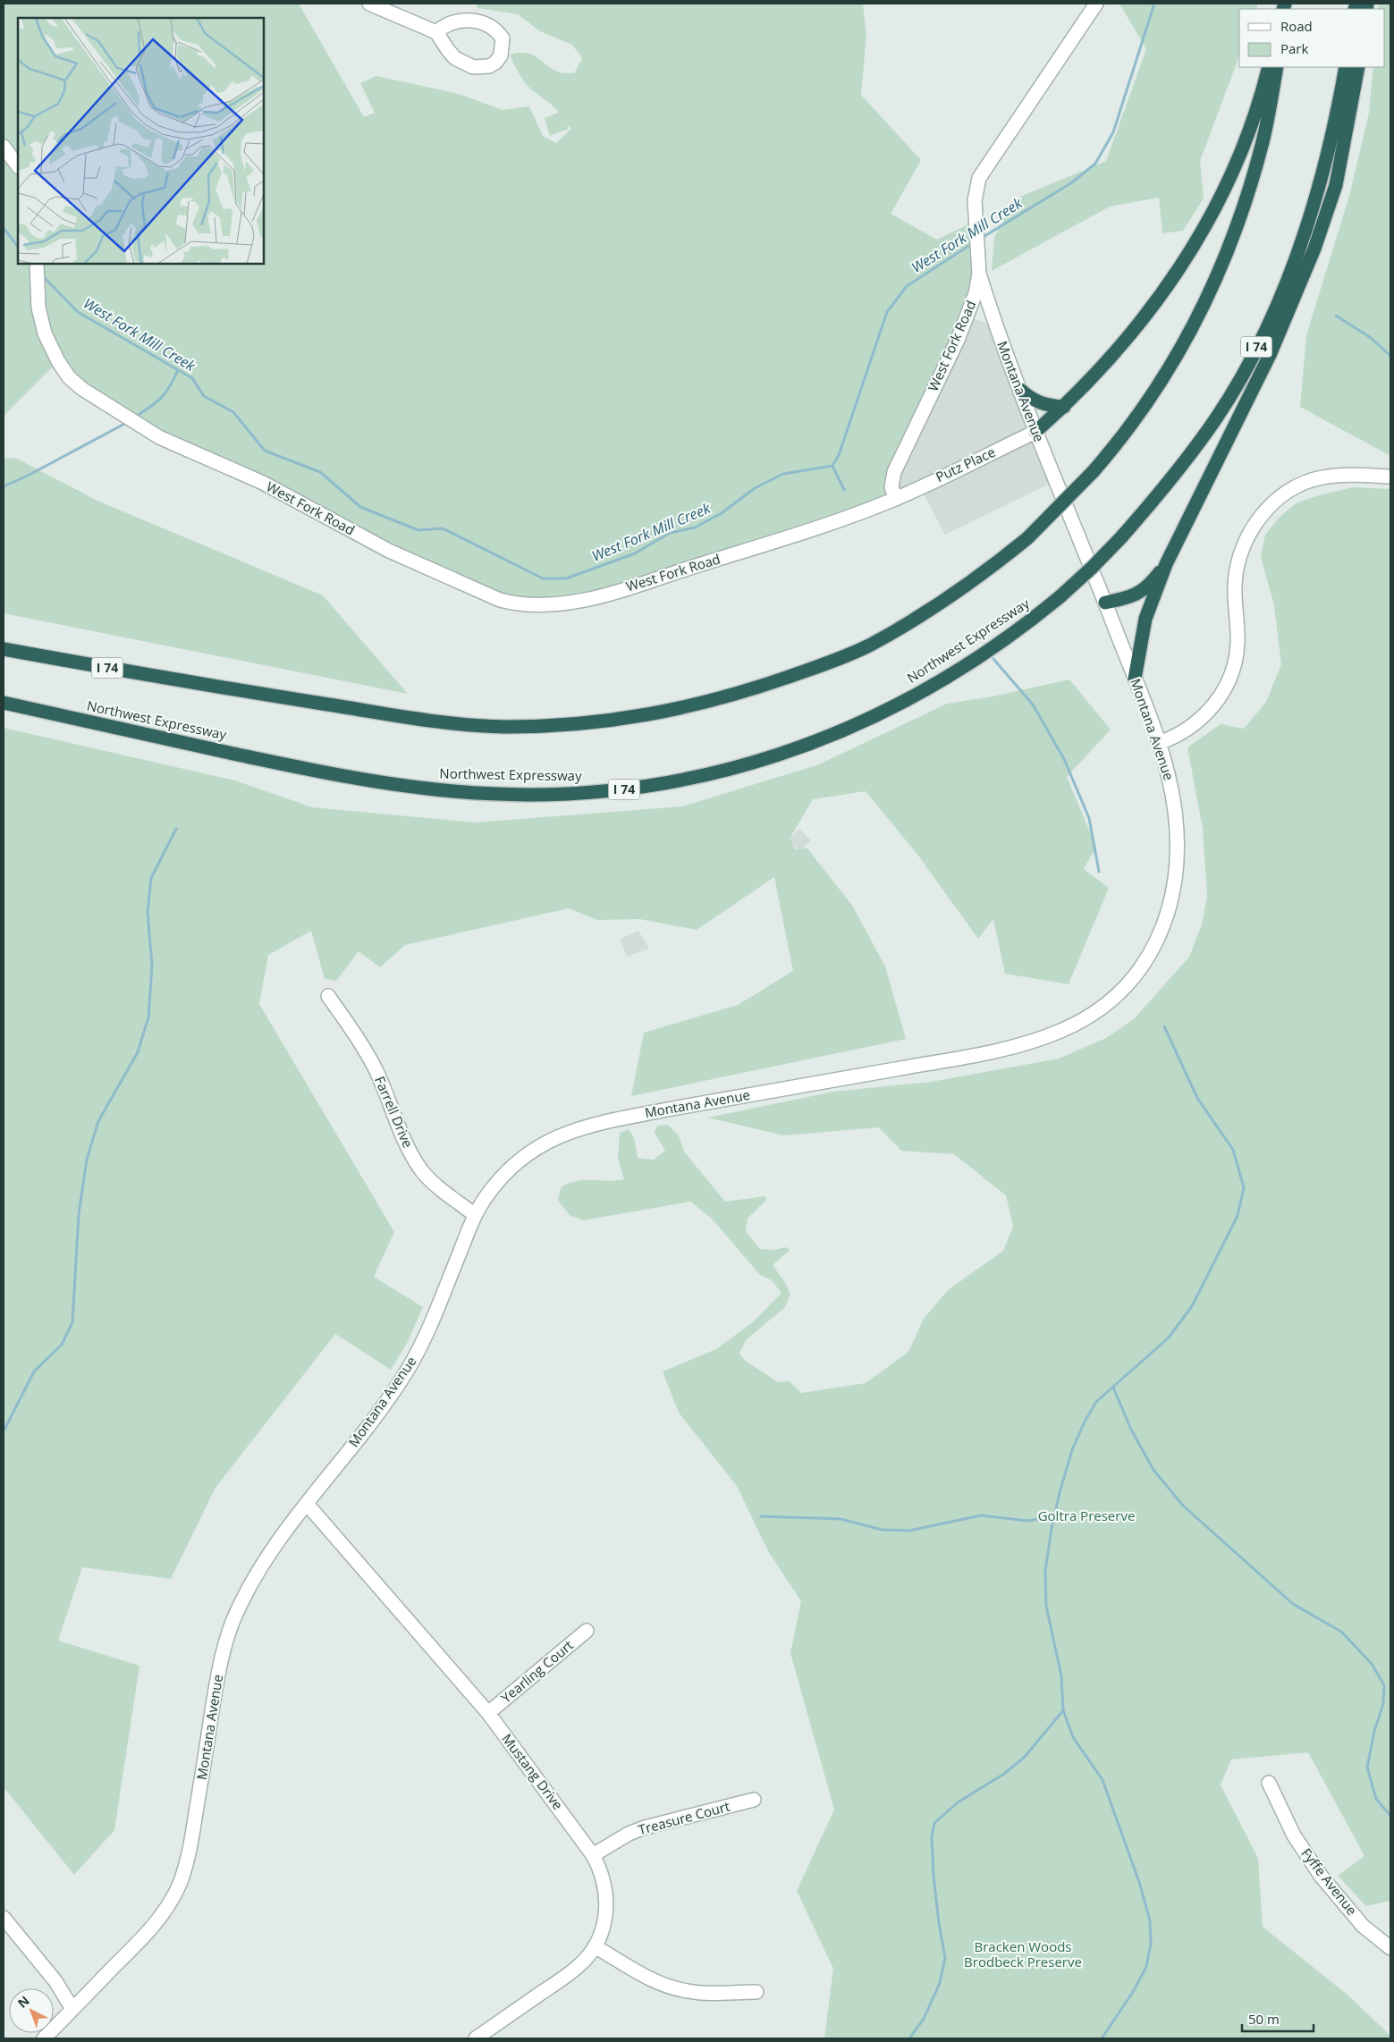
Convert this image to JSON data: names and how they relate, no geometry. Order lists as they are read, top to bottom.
{
  "streets": {
    "highway": ["I 74", "Northwest Expressway"],
    "street": [
      "West Fork Road",
      "Montana Avenue",
      "Putz Place",
      "Farrell Drive",
      "Yearling Court",
      "Mustang Drive",
      "Treasure Court",
      "Fyffe Avenue"
    ]
  },
  "crossings": [
    ["West Fork Road", "Montana Avenue"],
    ["West Fork Road", "Putz Place"],
    ["Montana Avenue", "Putz Place"],
    ["Montana Avenue", "Farrell Drive"],
    ["Montana Avenue", "Mustang Drive"],
    ["Yearling Court", "Mustang Drive"],
    ["Mustang Drive", "Treasure Court"]
  ],
  "water": ["West Fork Mill Creek"],
  "parks": ["Goltra Preserve", "Bracken Woods Brodbeck Preserve"],
  "legend": ["Road", "Park"],
  "scale_bar": "50 m",
  "north": "top left"
}
